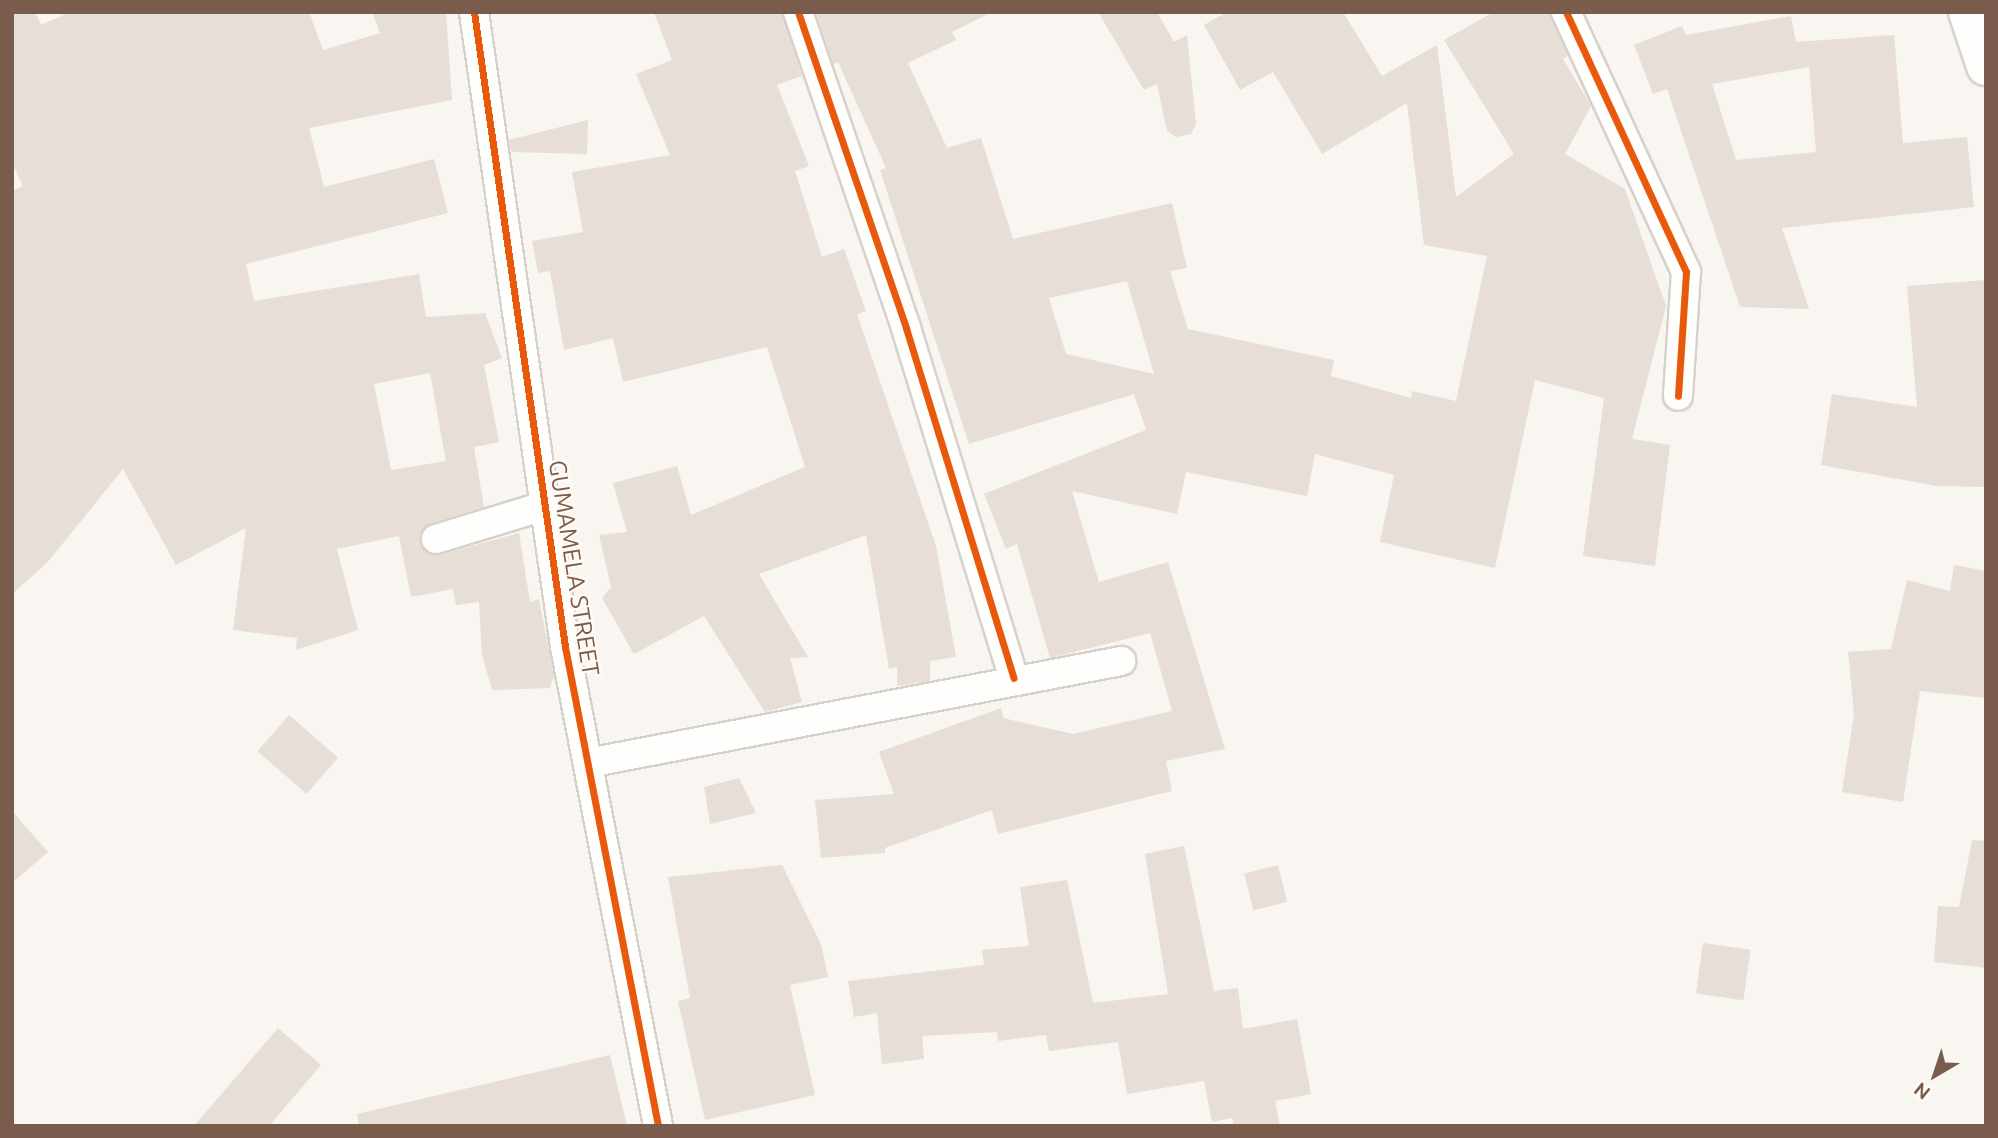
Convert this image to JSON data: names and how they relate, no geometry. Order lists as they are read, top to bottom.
{
  "streets": {
    "street": ["GUMAMELA STREET"]
  },
  "north": "bottom left"
}
